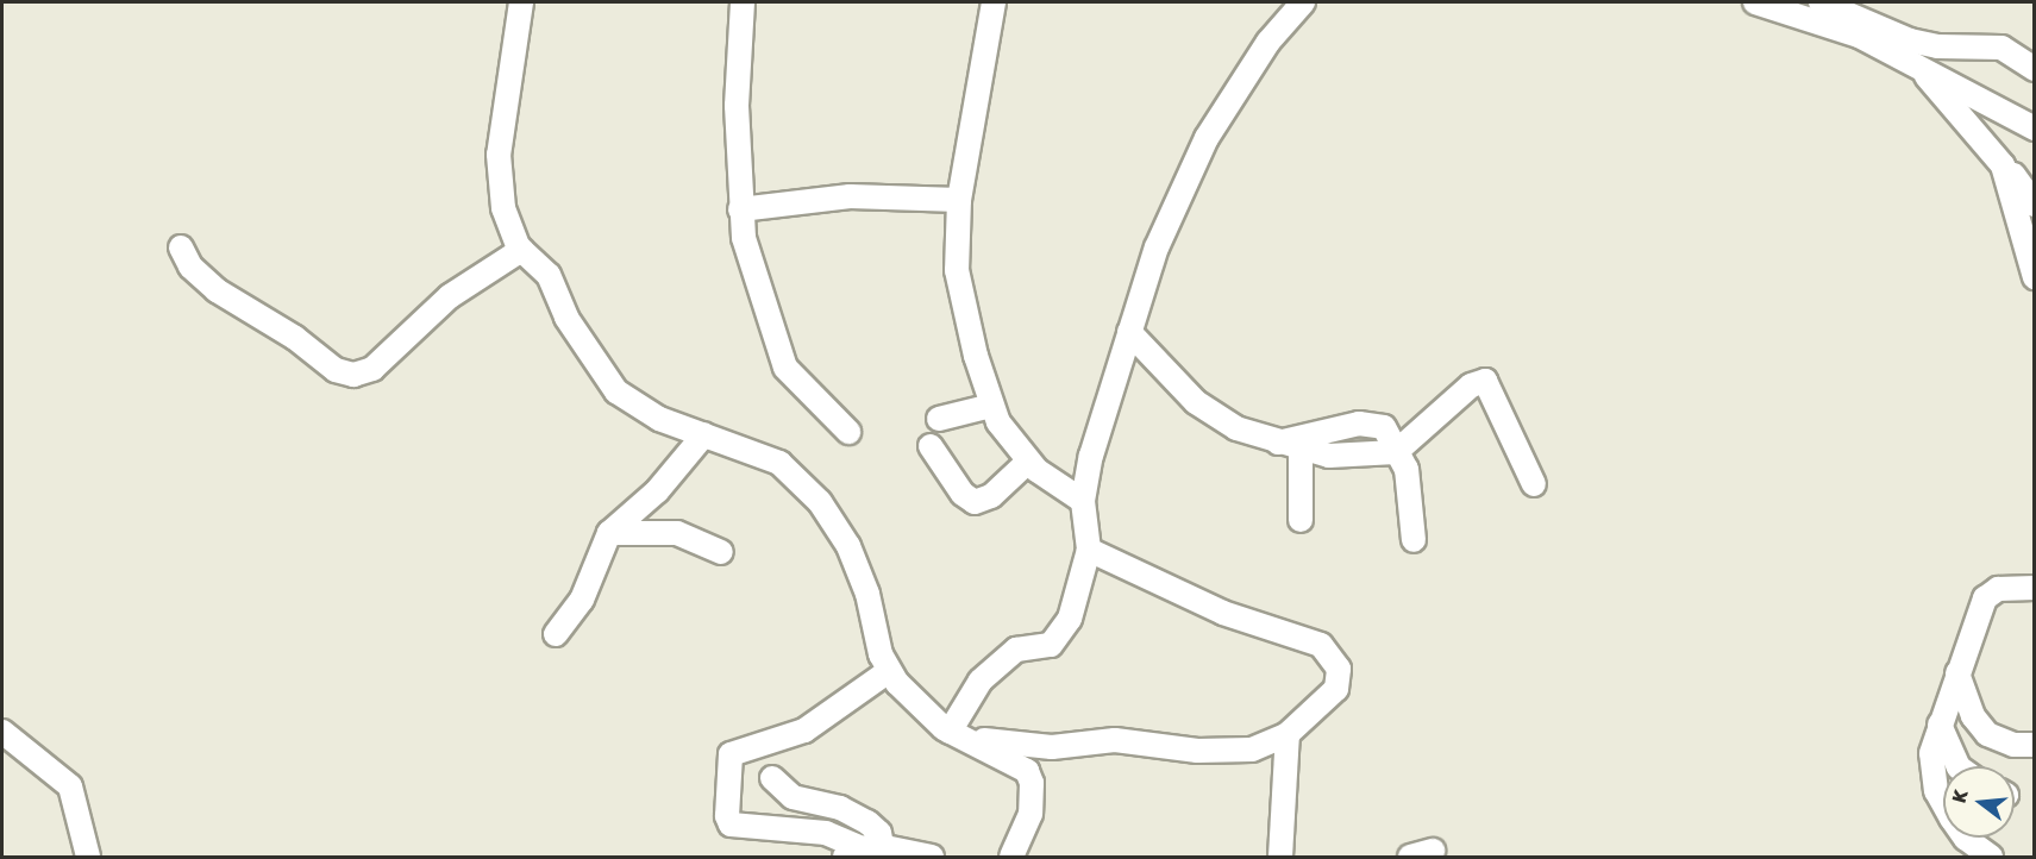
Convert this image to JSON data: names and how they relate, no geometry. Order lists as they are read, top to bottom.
{
  "north": "left"
}
